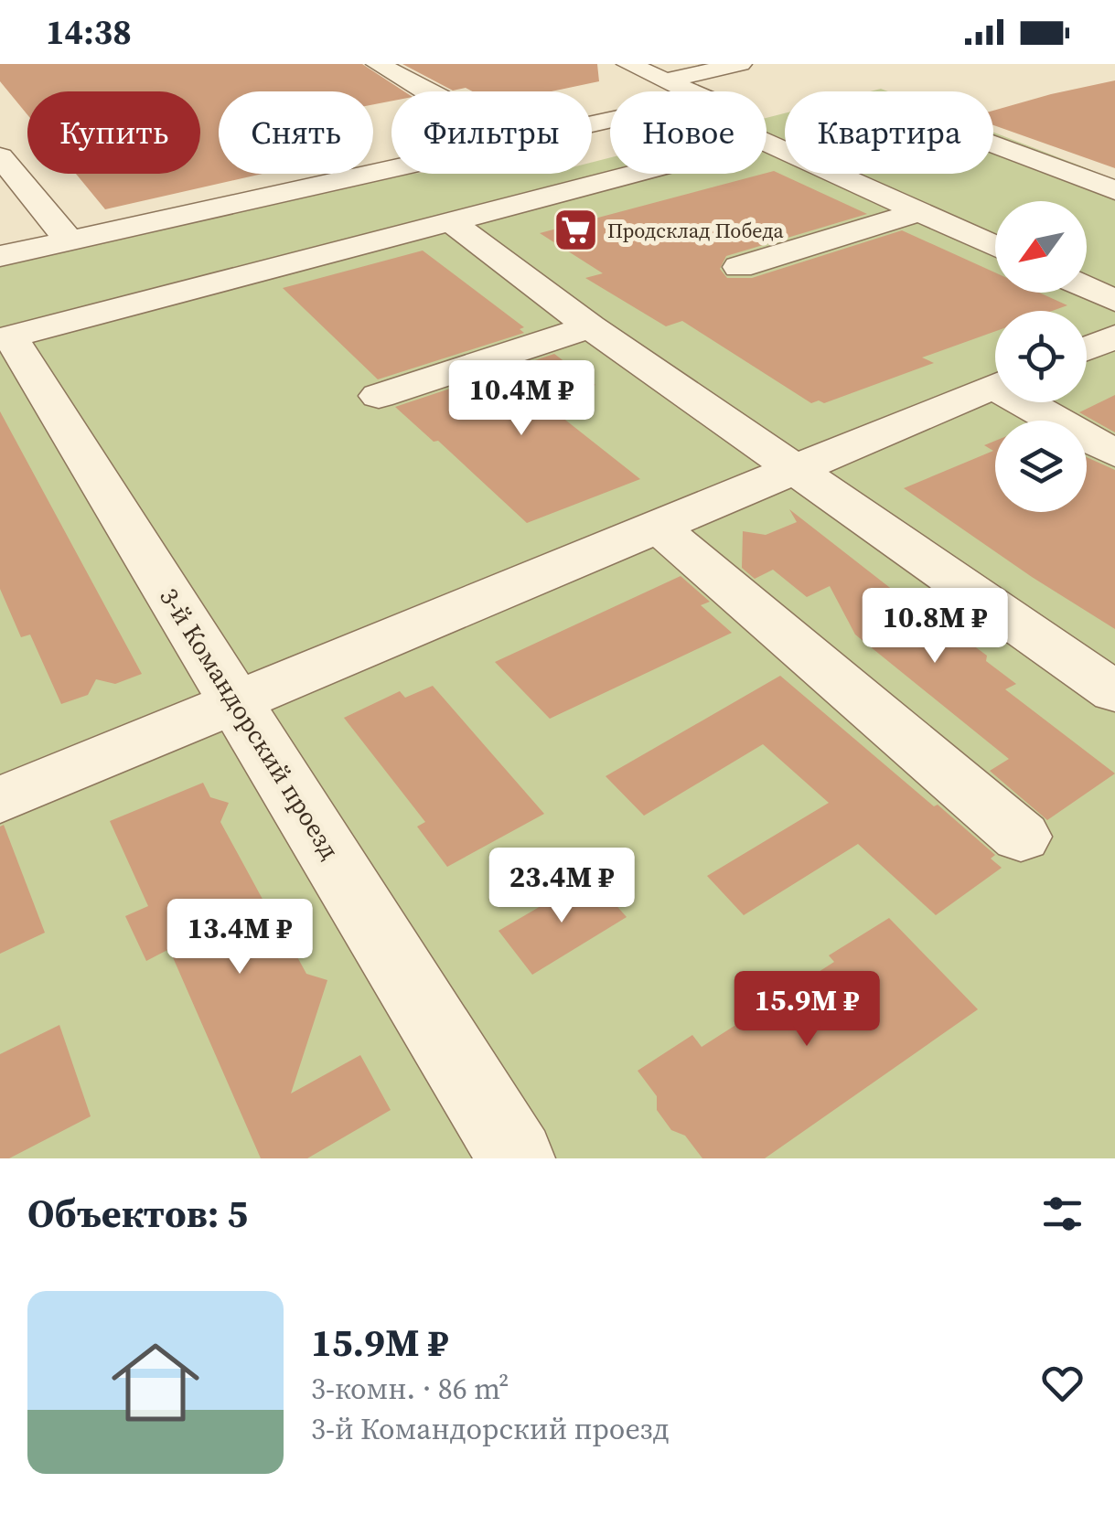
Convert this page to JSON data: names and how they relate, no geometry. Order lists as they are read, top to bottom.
{
  "streets": {
    "street": ["3-й Командорский проезд"]
  },
  "places": {
    "supermarket": ["Продсклад Победа"]
  },
  "north": "bottom left",
  "page": {
    "status": "14:38",
    "chip": [
      "Купить",
      "Снять",
      "Фильтры",
      "Новое",
      "Квартира"
    ],
    "price": [
      "10.4M ₽",
      "10.8M ₽",
      "23.4M ₽",
      "13.4M ₽",
      "15.9M ₽"
    ],
    "heading": "Объектов: 5",
    "list": [
      {
        "name": "15.9M ₽",
        "note": "3-комн. · 86 m² · 3-й Командорский проезд"
      }
    ]
  }
}
